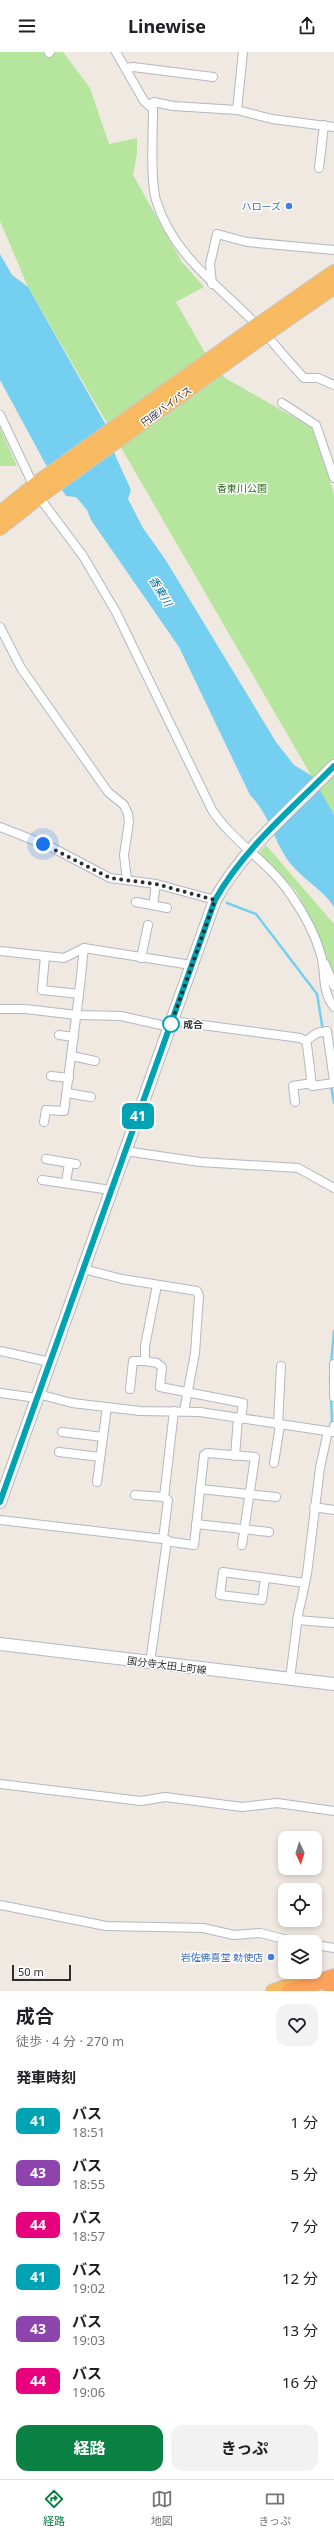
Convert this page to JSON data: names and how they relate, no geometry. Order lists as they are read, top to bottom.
{
  "streets": {
    "highway": ["円座バイパス"],
    "main road": ["国分寺太田上町線"]
  },
  "water": ["香東川"],
  "parks": ["香東川公園"],
  "places": ["ハローズ", "成合", "岩佐佛喜堂 勅使店"],
  "lines": ["bus line 41"],
  "scale_bar": "50 m",
  "north": "bottom",
  "page": {
    "header": "Linewise",
    "on_map": "41",
    "scale": "50 m",
    "heading": [
      ["成合", "徒歩 · 4 分 · 270 m"],
      "発車時刻"
    ],
    "list": [
      {
        "mark": "41",
        "name": "バス",
        "note": "18:51",
        "value": "1 分"
      },
      {
        "mark": "43",
        "name": "バス",
        "note": "18:55",
        "value": "5 分"
      },
      {
        "mark": "44",
        "name": "バス",
        "note": "18:57",
        "value": "7 分"
      },
      {
        "mark": "41",
        "name": "バス",
        "note": "19:02",
        "value": "12 分"
      },
      {
        "mark": "43",
        "name": "バス",
        "note": "19:03",
        "value": "13 分"
      },
      {
        "mark": "44",
        "name": "バス",
        "note": "19:06",
        "value": "16 分"
      }
    ],
    "buttons": ["経路", "きっぷ"],
    "tabs": ["経路", "地図", "きっぷ"]
  }
}
